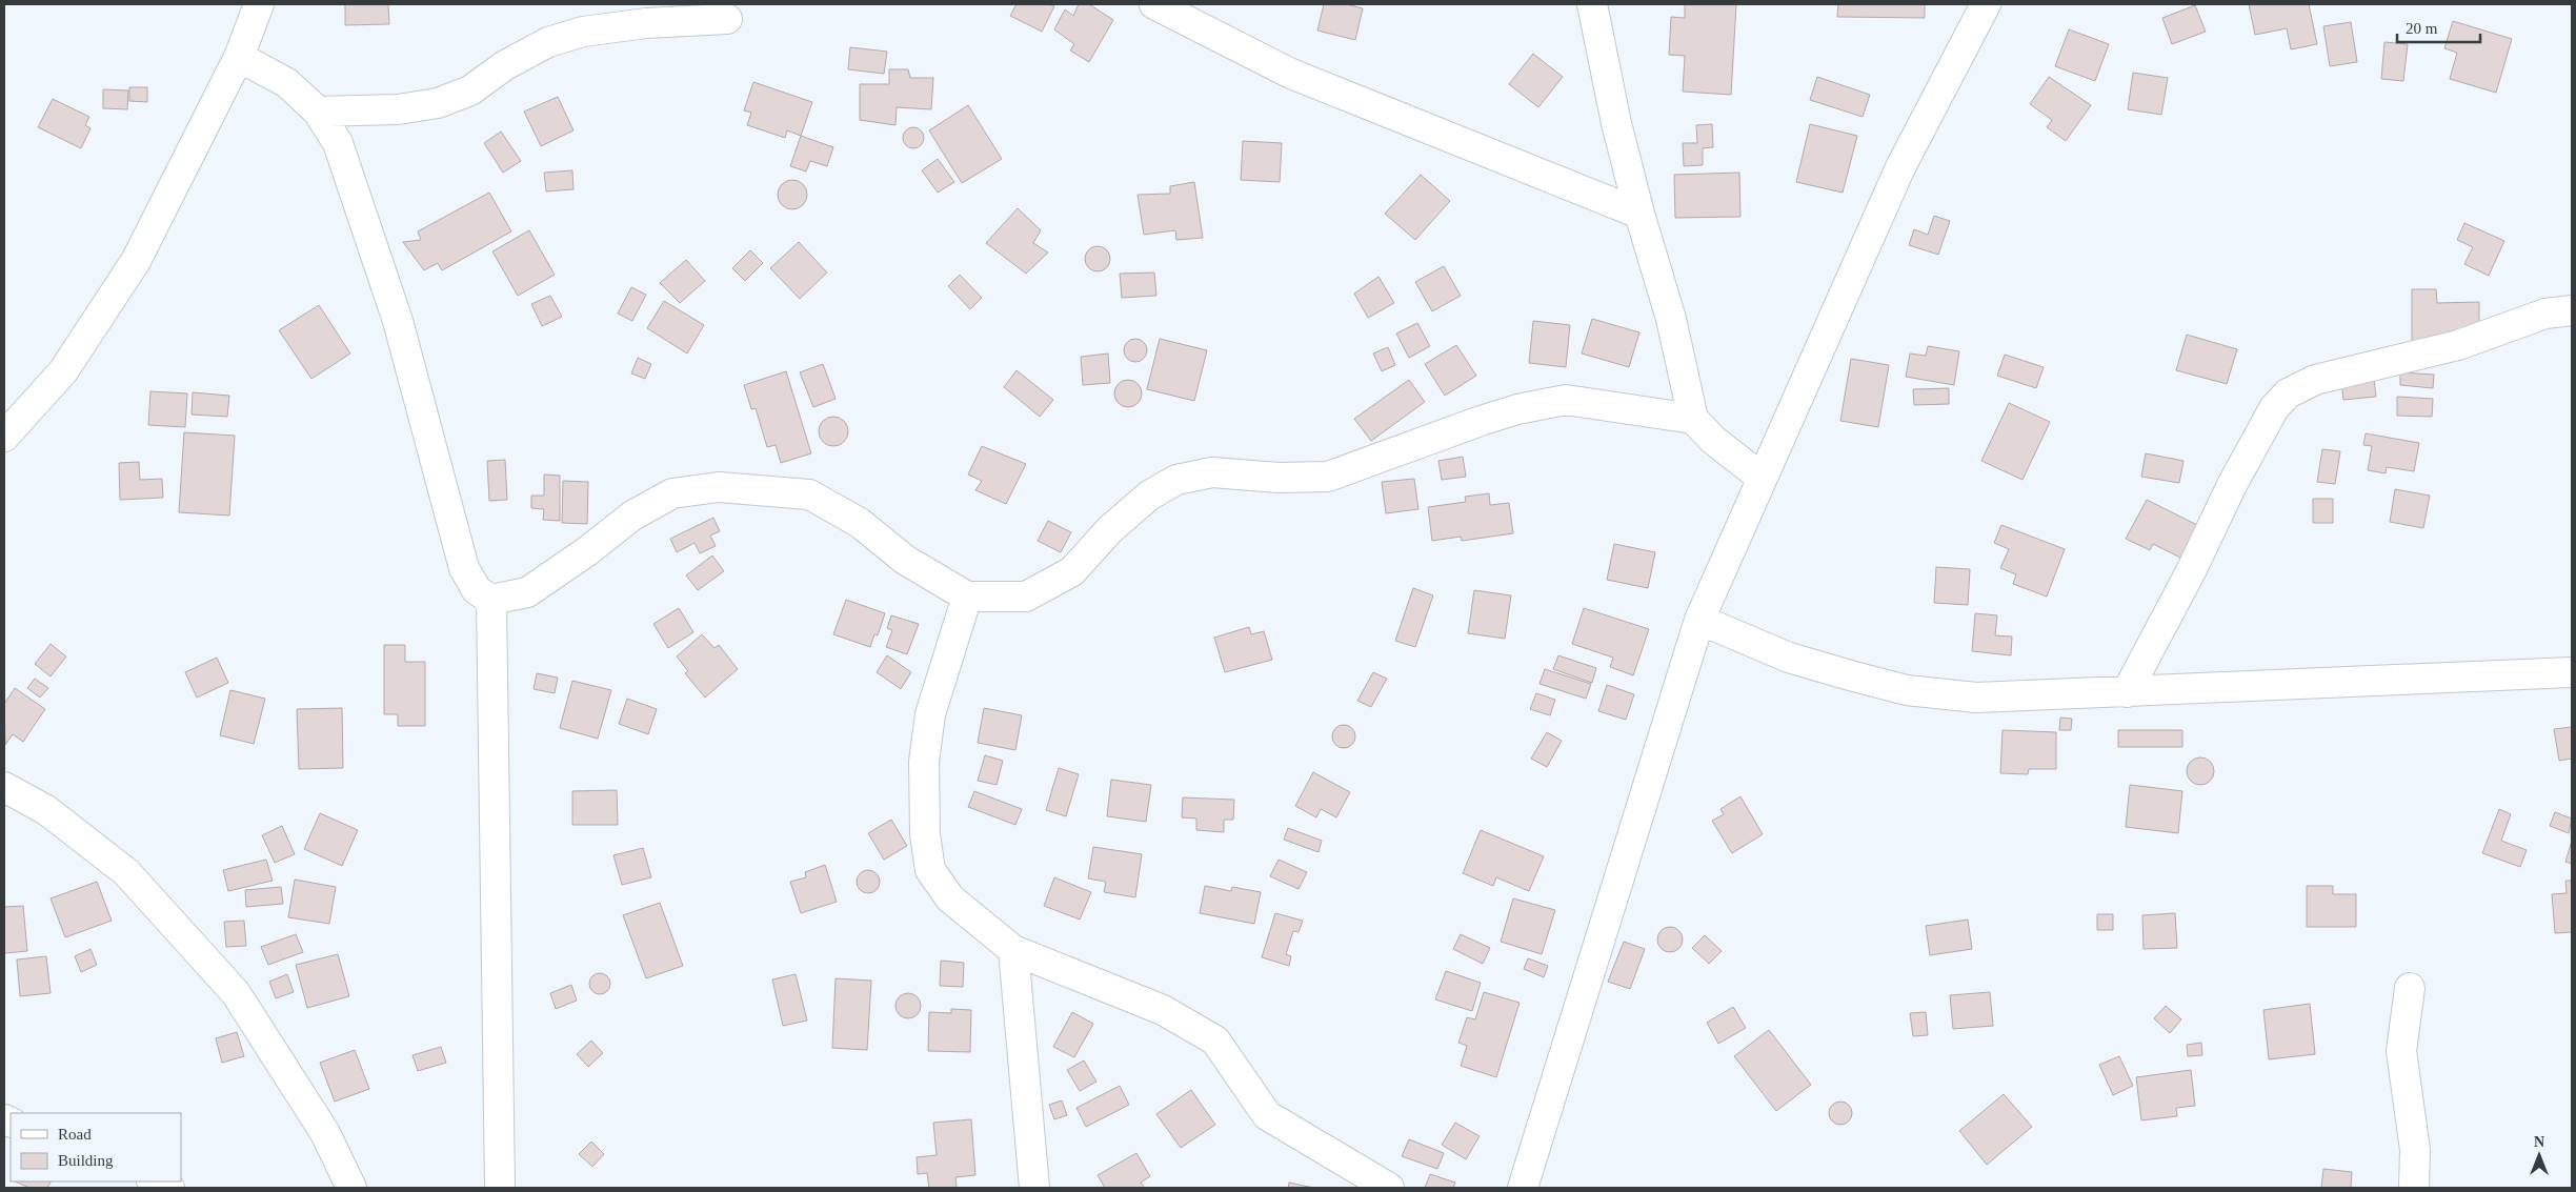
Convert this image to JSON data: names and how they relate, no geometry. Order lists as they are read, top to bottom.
{
  "legend": ["Road", "Building"],
  "scale_bar": "20 m",
  "north": "top"
}
